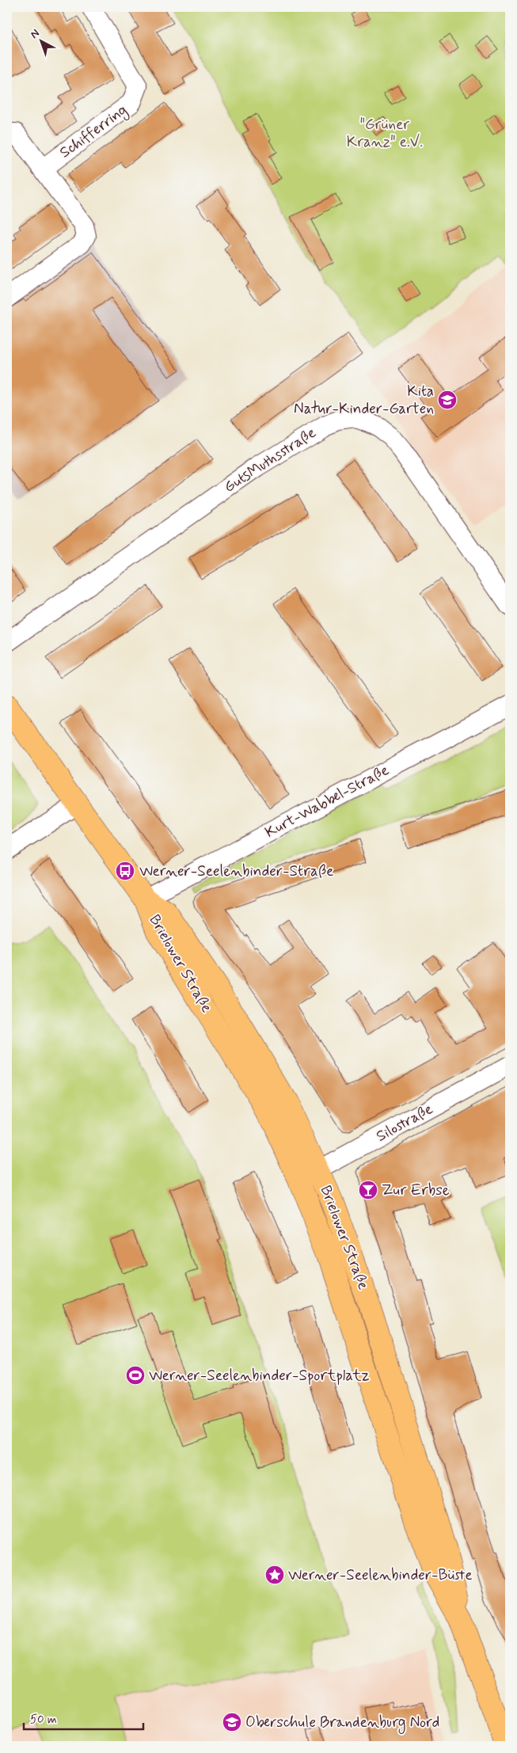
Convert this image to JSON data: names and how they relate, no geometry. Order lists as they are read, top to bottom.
{
  "streets": {
    "main road": ["Brielower Straße"],
    "street": [
      "Schifferring",
      "GutsMuthsstraße",
      "Kurt-Wabbel-Straße",
      "Silostraße"
    ]
  },
  "crossings": [
    ["Kurt-Wabbel-Straße", "Brielower Straße"],
    ["Brielower Straße", "Silostraße"]
  ],
  "parks": ["\"Grüner Kranz\" e.V."],
  "places": {
    "school or university": ["Kita Natur-Kinder-Garten", "Oberschule Brandenburg Nord"],
    "bus stop": ["Werner-Seelenbinder-Straße"],
    "bar": ["Zur Erbse"],
    "sports": ["Werner-Seelenbinder-Sportplatz"],
    "place": ["Werner-Seelenbinder-Büste"]
  },
  "scale_bar": "50 m",
  "north": "top left"
}
